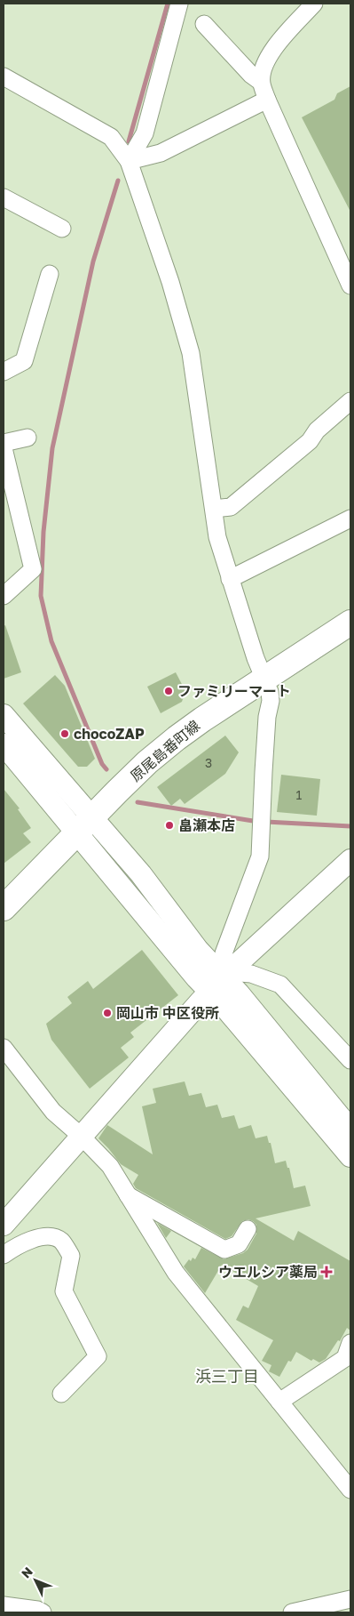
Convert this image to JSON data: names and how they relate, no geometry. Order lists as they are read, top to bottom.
{
  "streets": {
    "main road": ["原尾島番町線"]
  },
  "districts": ["浜三丁目"],
  "places": {
    "other": [
      "ファミリーマート",
      "chocoZAP",
      "畠瀬本店",
      "岡山市 中区役所"
    ],
    "health": ["ウエルシア薬局"]
  },
  "house_numbers": ["3", "1"],
  "north": "top left"
}
